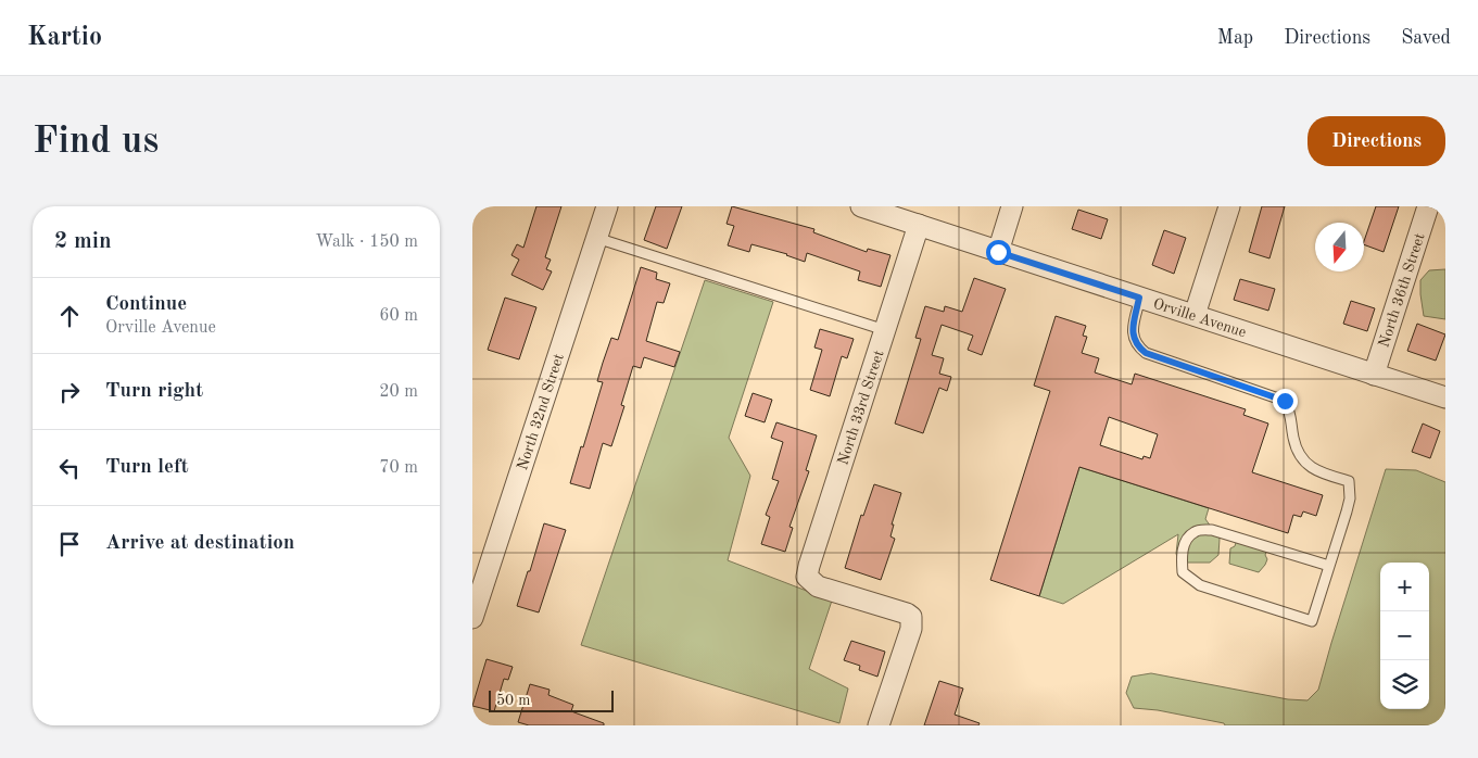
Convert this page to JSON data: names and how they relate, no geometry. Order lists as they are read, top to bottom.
{
  "streets": {
    "street": [
      "North 36th Street",
      "Orville Avenue",
      "North 33rd Street",
      "North 32nd Street"
    ]
  },
  "crossings": [
    ["North 36th Street", "Orville Avenue"],
    ["Orville Avenue", "North 33rd Street"]
  ],
  "scale_bar": "50 m",
  "north": "bottom",
  "page": {
    "header": "Kartio",
    "nav": ["Map", "Directions", "Saved"],
    "buttons": "Directions",
    "title": "Find us",
    "heading": ["2 min", "Walk · 150 m"],
    "list": [
      ["Continue", "Orville Avenue", "60 m"],
      ["Turn right", "20 m"],
      ["Turn left", "70 m"],
      "Arrive at destination"
    ],
    "map_buttons": ["+", "−"],
    "scale": "50 m"
  }
}
